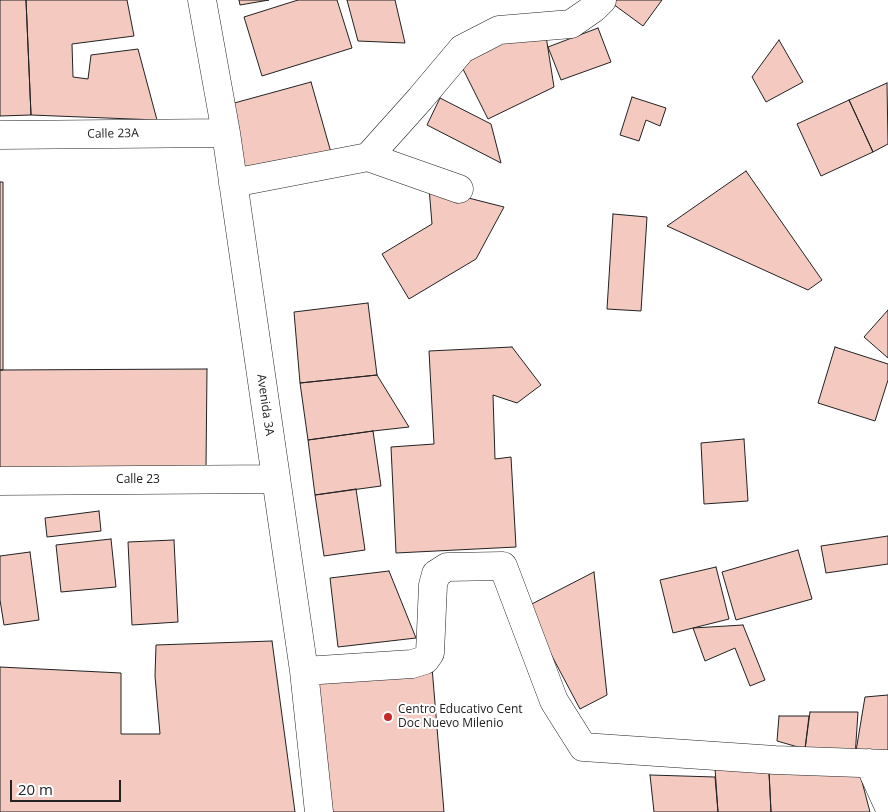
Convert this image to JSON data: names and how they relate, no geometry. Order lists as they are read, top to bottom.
{
  "streets": {
    "street": ["Calle 23A", "Avenida 3A", "Calle 23"]
  },
  "crossings": [
    ["Calle 23A", "Avenida 3A"],
    ["Avenida 3A", "Calle 23"]
  ],
  "places": ["Centro Educativo Cent Doc Nuevo Milenio"],
  "scale_bar": "20 m"
}
